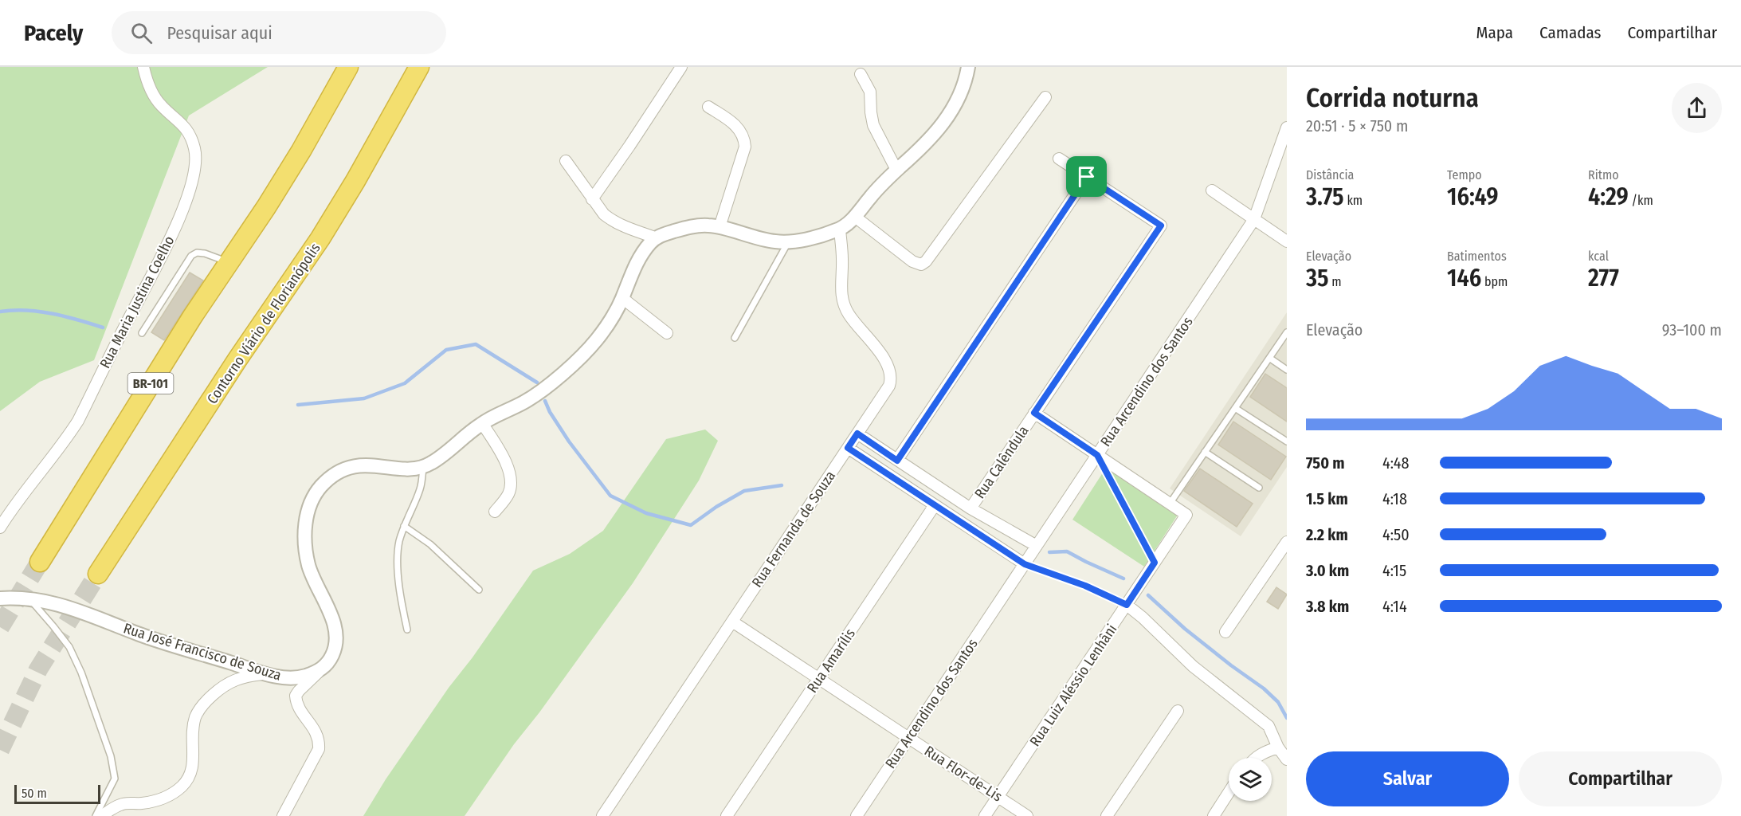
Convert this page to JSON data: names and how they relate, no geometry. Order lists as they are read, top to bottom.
{
  "streets": {
    "highway": ["Contorno Viário de Florianópolis", "BR-101"],
    "street": [
      "Rua Maria Justina Coelho",
      "Rua Arcendino dos Santos",
      "Rua Calêndula",
      "Rua Fernanda de Souza",
      "Rua José Francisco de Souza",
      "Rua Amarílis",
      "Rua Luiz Aléssio Lenhâni",
      "Rua Flor-de-Lis"
    ]
  },
  "crossings": [
    ["Rua Arcendino dos Santos", "Rua Luiz Aléssio Lenhâni"],
    ["Rua Arcendino dos Santos", "Rua Flor-de-Lis"],
    ["Rua Calêndula", "Rua Luiz Aléssio Lenhâni"],
    ["Rua Fernanda de Souza", "Rua Flor-de-Lis"],
    ["Rua Amarílis", "Rua Flor-de-Lis"],
    ["Rua Luiz Aléssio Lenhâni", "Rua Flor-de-Lis"]
  ],
  "scale_bar": "50 m",
  "page": {
    "header": "Pacely",
    "search": "Pesquisar aqui",
    "nav": ["Mapa", "Camadas", "Compartilhar"],
    "heading": ["Corrida noturna", "20:51 · 5 × 750 m"],
    "stats": [
      ["Distância", "3.75 km"],
      ["Tempo", "16:49"],
      ["Ritmo", "4:29 /km"],
      ["Elevação", "35 m"],
      ["Batimentos", "146 bpm"],
      ["kcal", "277"]
    ],
    "chart": ["Elevação", "93–100 m"],
    "list": [
      {
        "name": "750 m",
        "note": "4:48"
      },
      {
        "name": "1.5 km",
        "note": "4:18"
      },
      {
        "name": "2.2 km",
        "note": "4:50"
      },
      {
        "name": "3.0 km",
        "note": "4:15"
      },
      {
        "name": "3.8 km",
        "note": "4:14"
      }
    ],
    "buttons": ["Salvar", "Compartilhar"],
    "scale": "50 m"
  }
}
